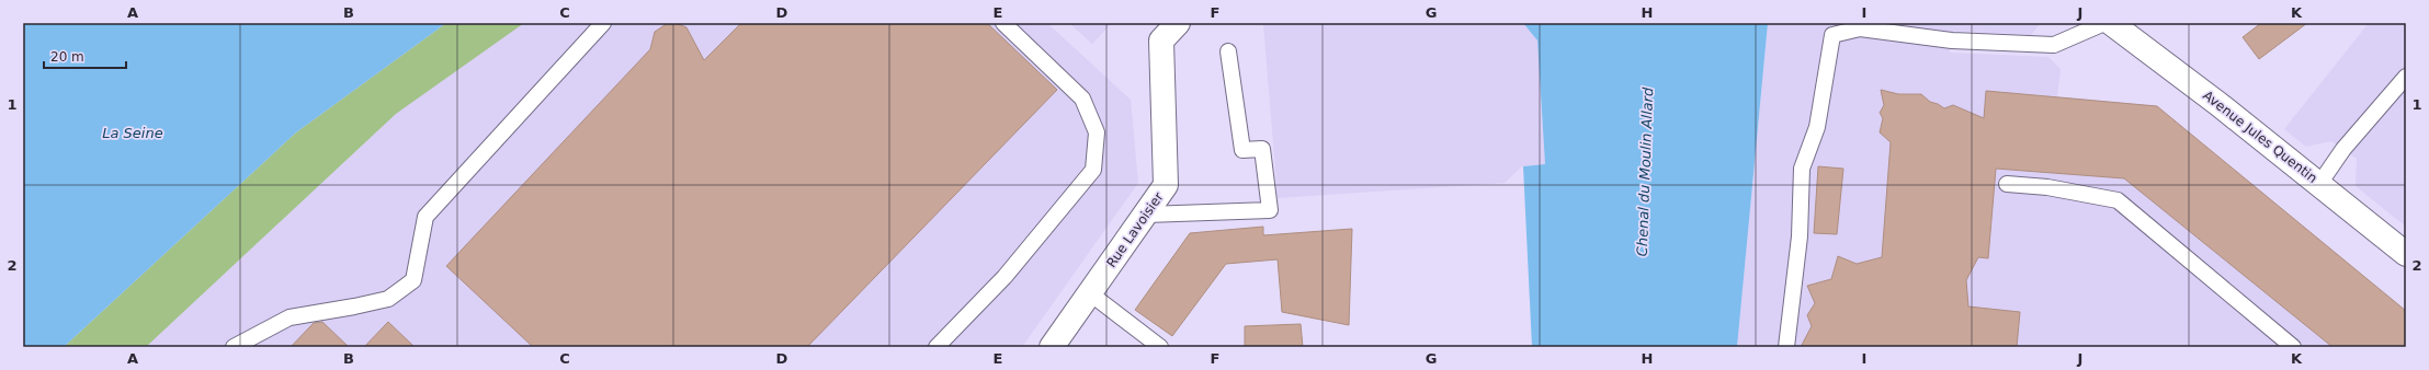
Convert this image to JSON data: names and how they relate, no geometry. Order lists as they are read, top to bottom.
{
  "streets": {
    "street": ["Avenue Jules Quentin", "Rue Lavoisier"]
  },
  "water": ["La Seine", "Chenal du Moulin Allard"],
  "scale_bar": "20 m",
  "grid": {
    "columns": [
      "A",
      "B",
      "C",
      "D",
      "E",
      "F",
      "G",
      "H",
      "I",
      "J",
      "K"
    ],
    "rows": ["1", "2"]
  }
}
